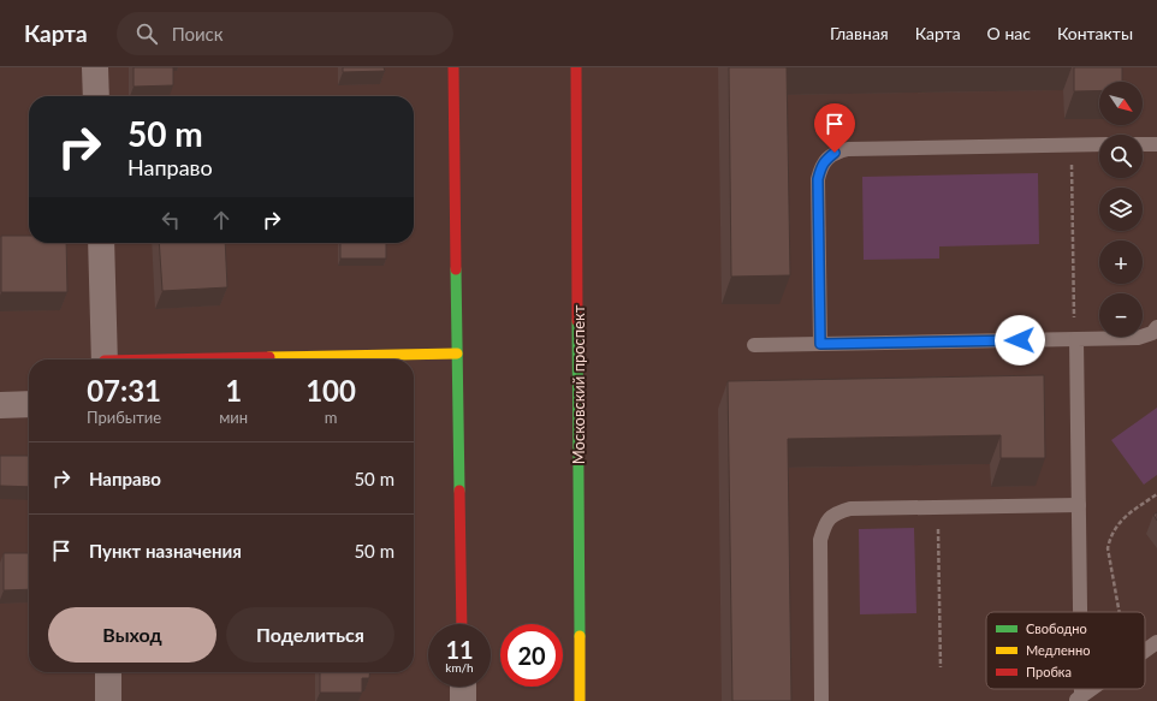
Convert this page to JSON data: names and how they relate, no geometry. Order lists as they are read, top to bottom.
{
  "streets": {
    "street": ["Московский проспект"]
  },
  "legend": ["Свободно", "Медленно", "Пробка"],
  "north": "bottom right",
  "page": {
    "header": "Карта",
    "search": "Поиск",
    "nav": [
      "Главная",
      "Карта",
      "О нас",
      "Контакты"
    ],
    "map_buttons": ["+", "−"],
    "turn": ["50 m", "Направо"],
    "eta": [
      "07:31",
      "Прибытие",
      "1",
      "мин",
      "100",
      "m"
    ],
    "list": [
      {
        "name": "Направо",
        "value": "50 m"
      },
      {
        "name": "Пункт назначения",
        "value": "50 m"
      }
    ],
    "buttons": ["Выход", "Поделиться"],
    "speed": "11 km/h",
    "limit": "20"
  }
}
